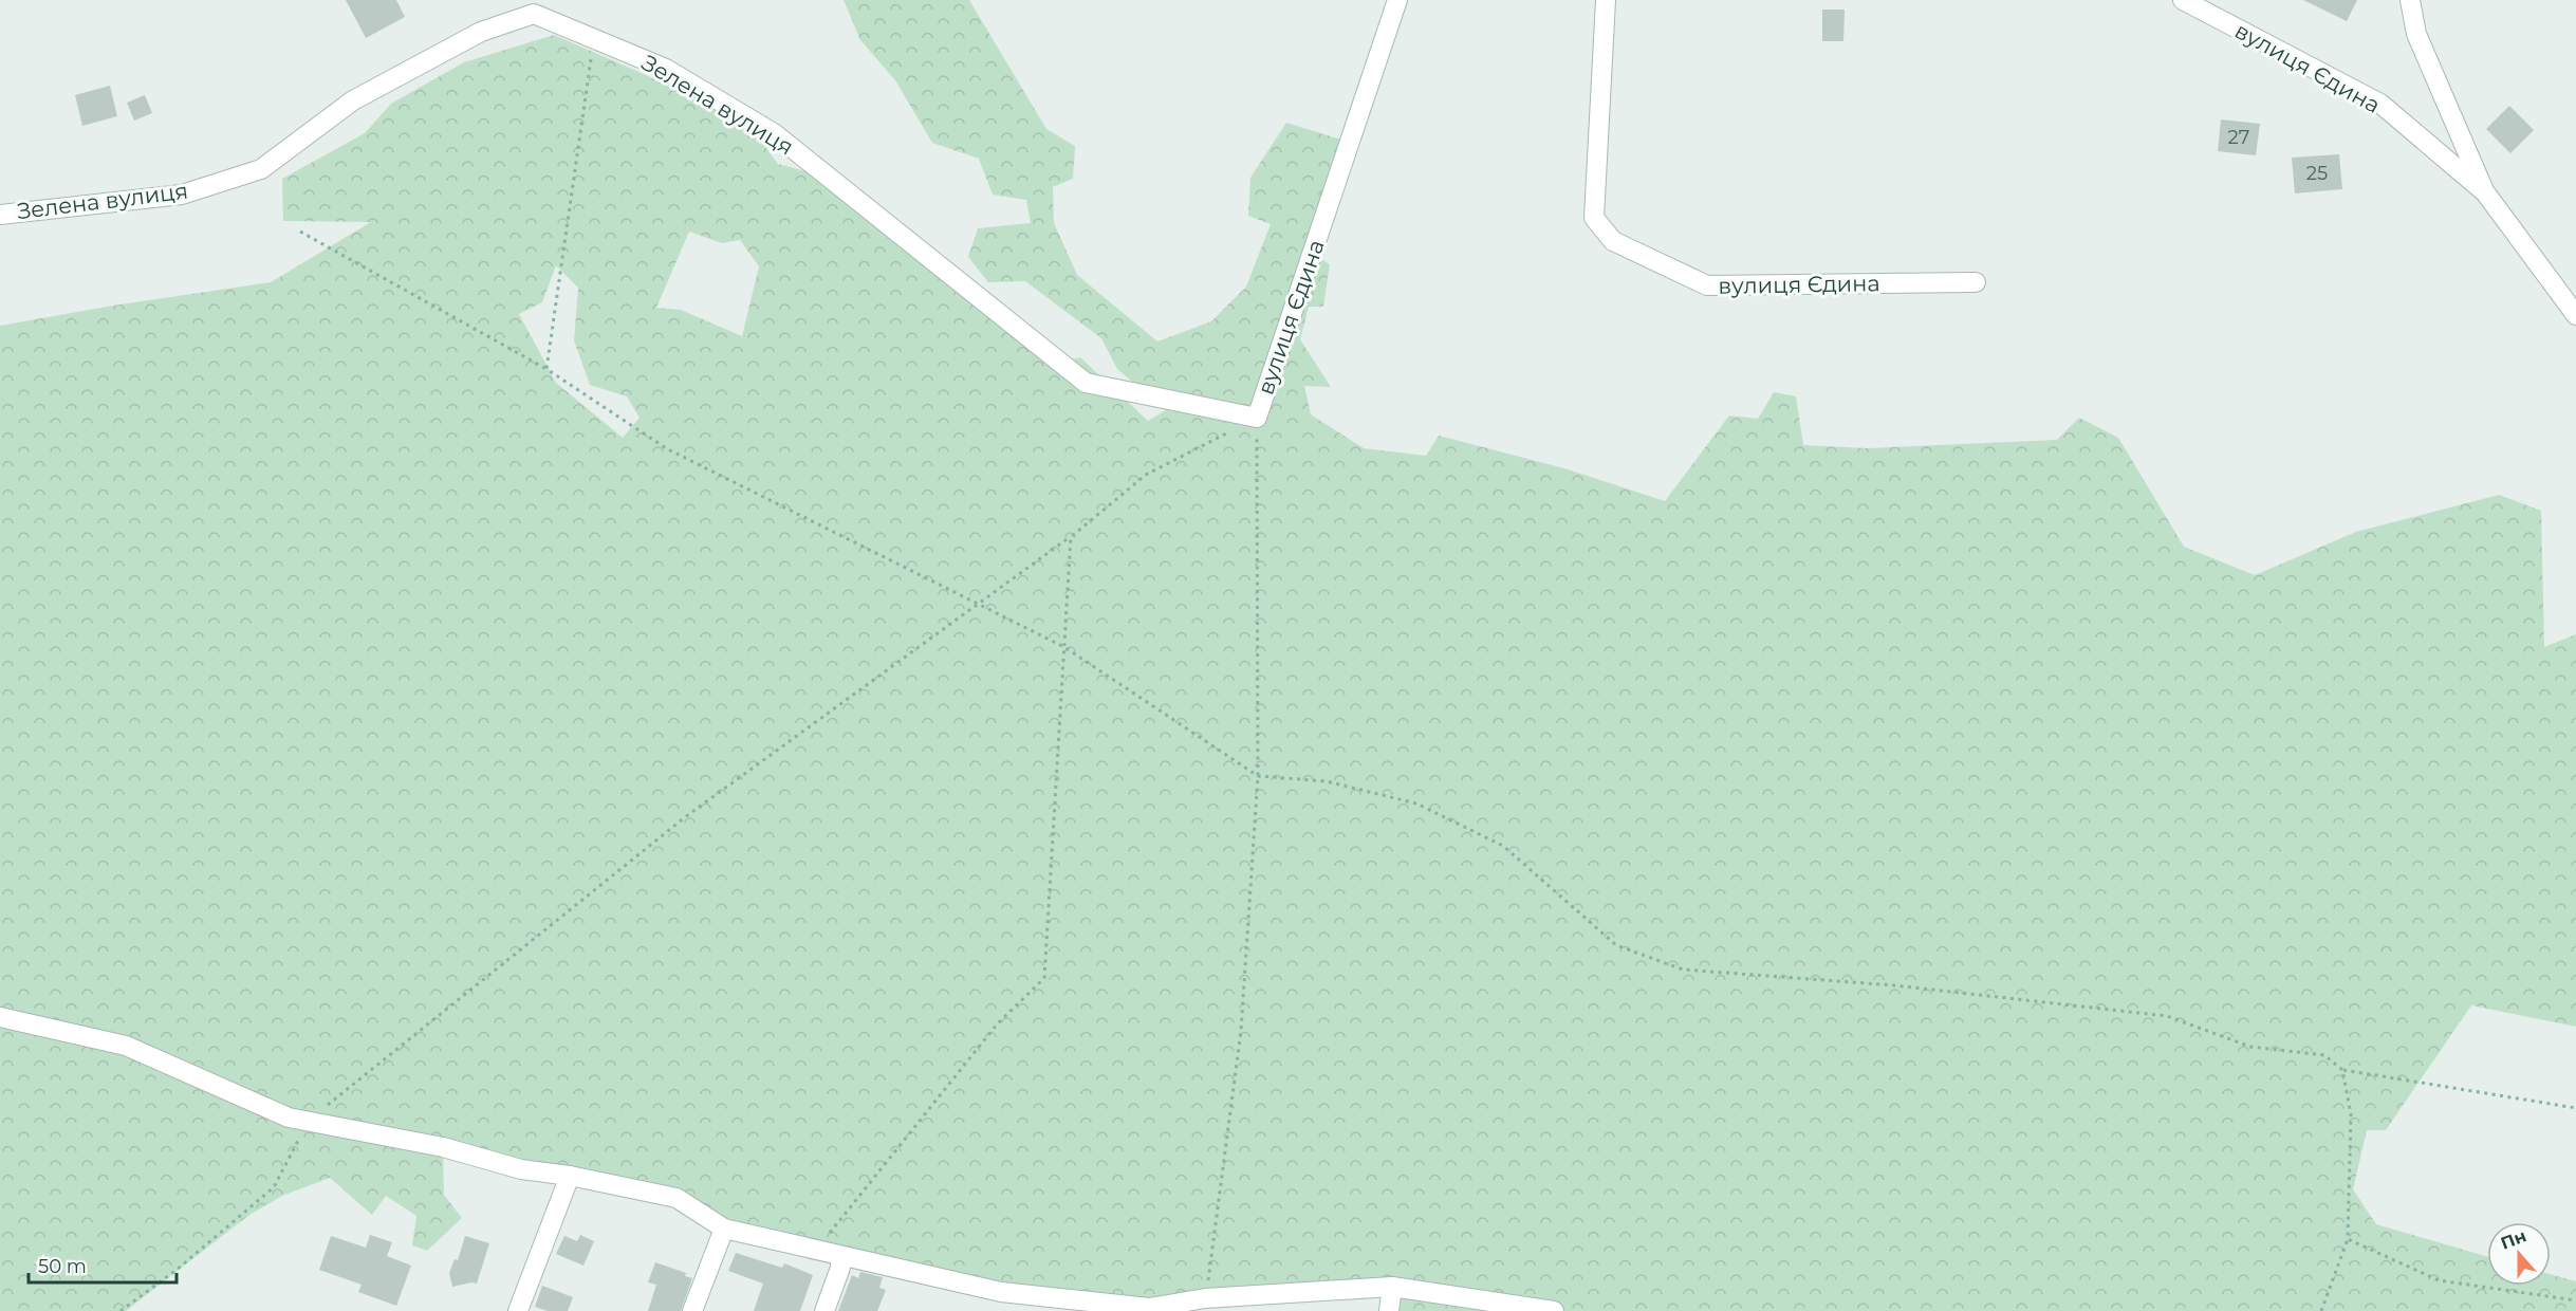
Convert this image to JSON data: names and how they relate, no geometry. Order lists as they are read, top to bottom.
{
  "streets": {
    "street": ["вулиця Єдина", "Зелена вулиця"]
  },
  "crossings": [
    ["вулиця Єдина", "Зелена вулиця"]
  ],
  "house_numbers": ["27", "25"],
  "scale_bar": "50 m",
  "north": "top"
}
